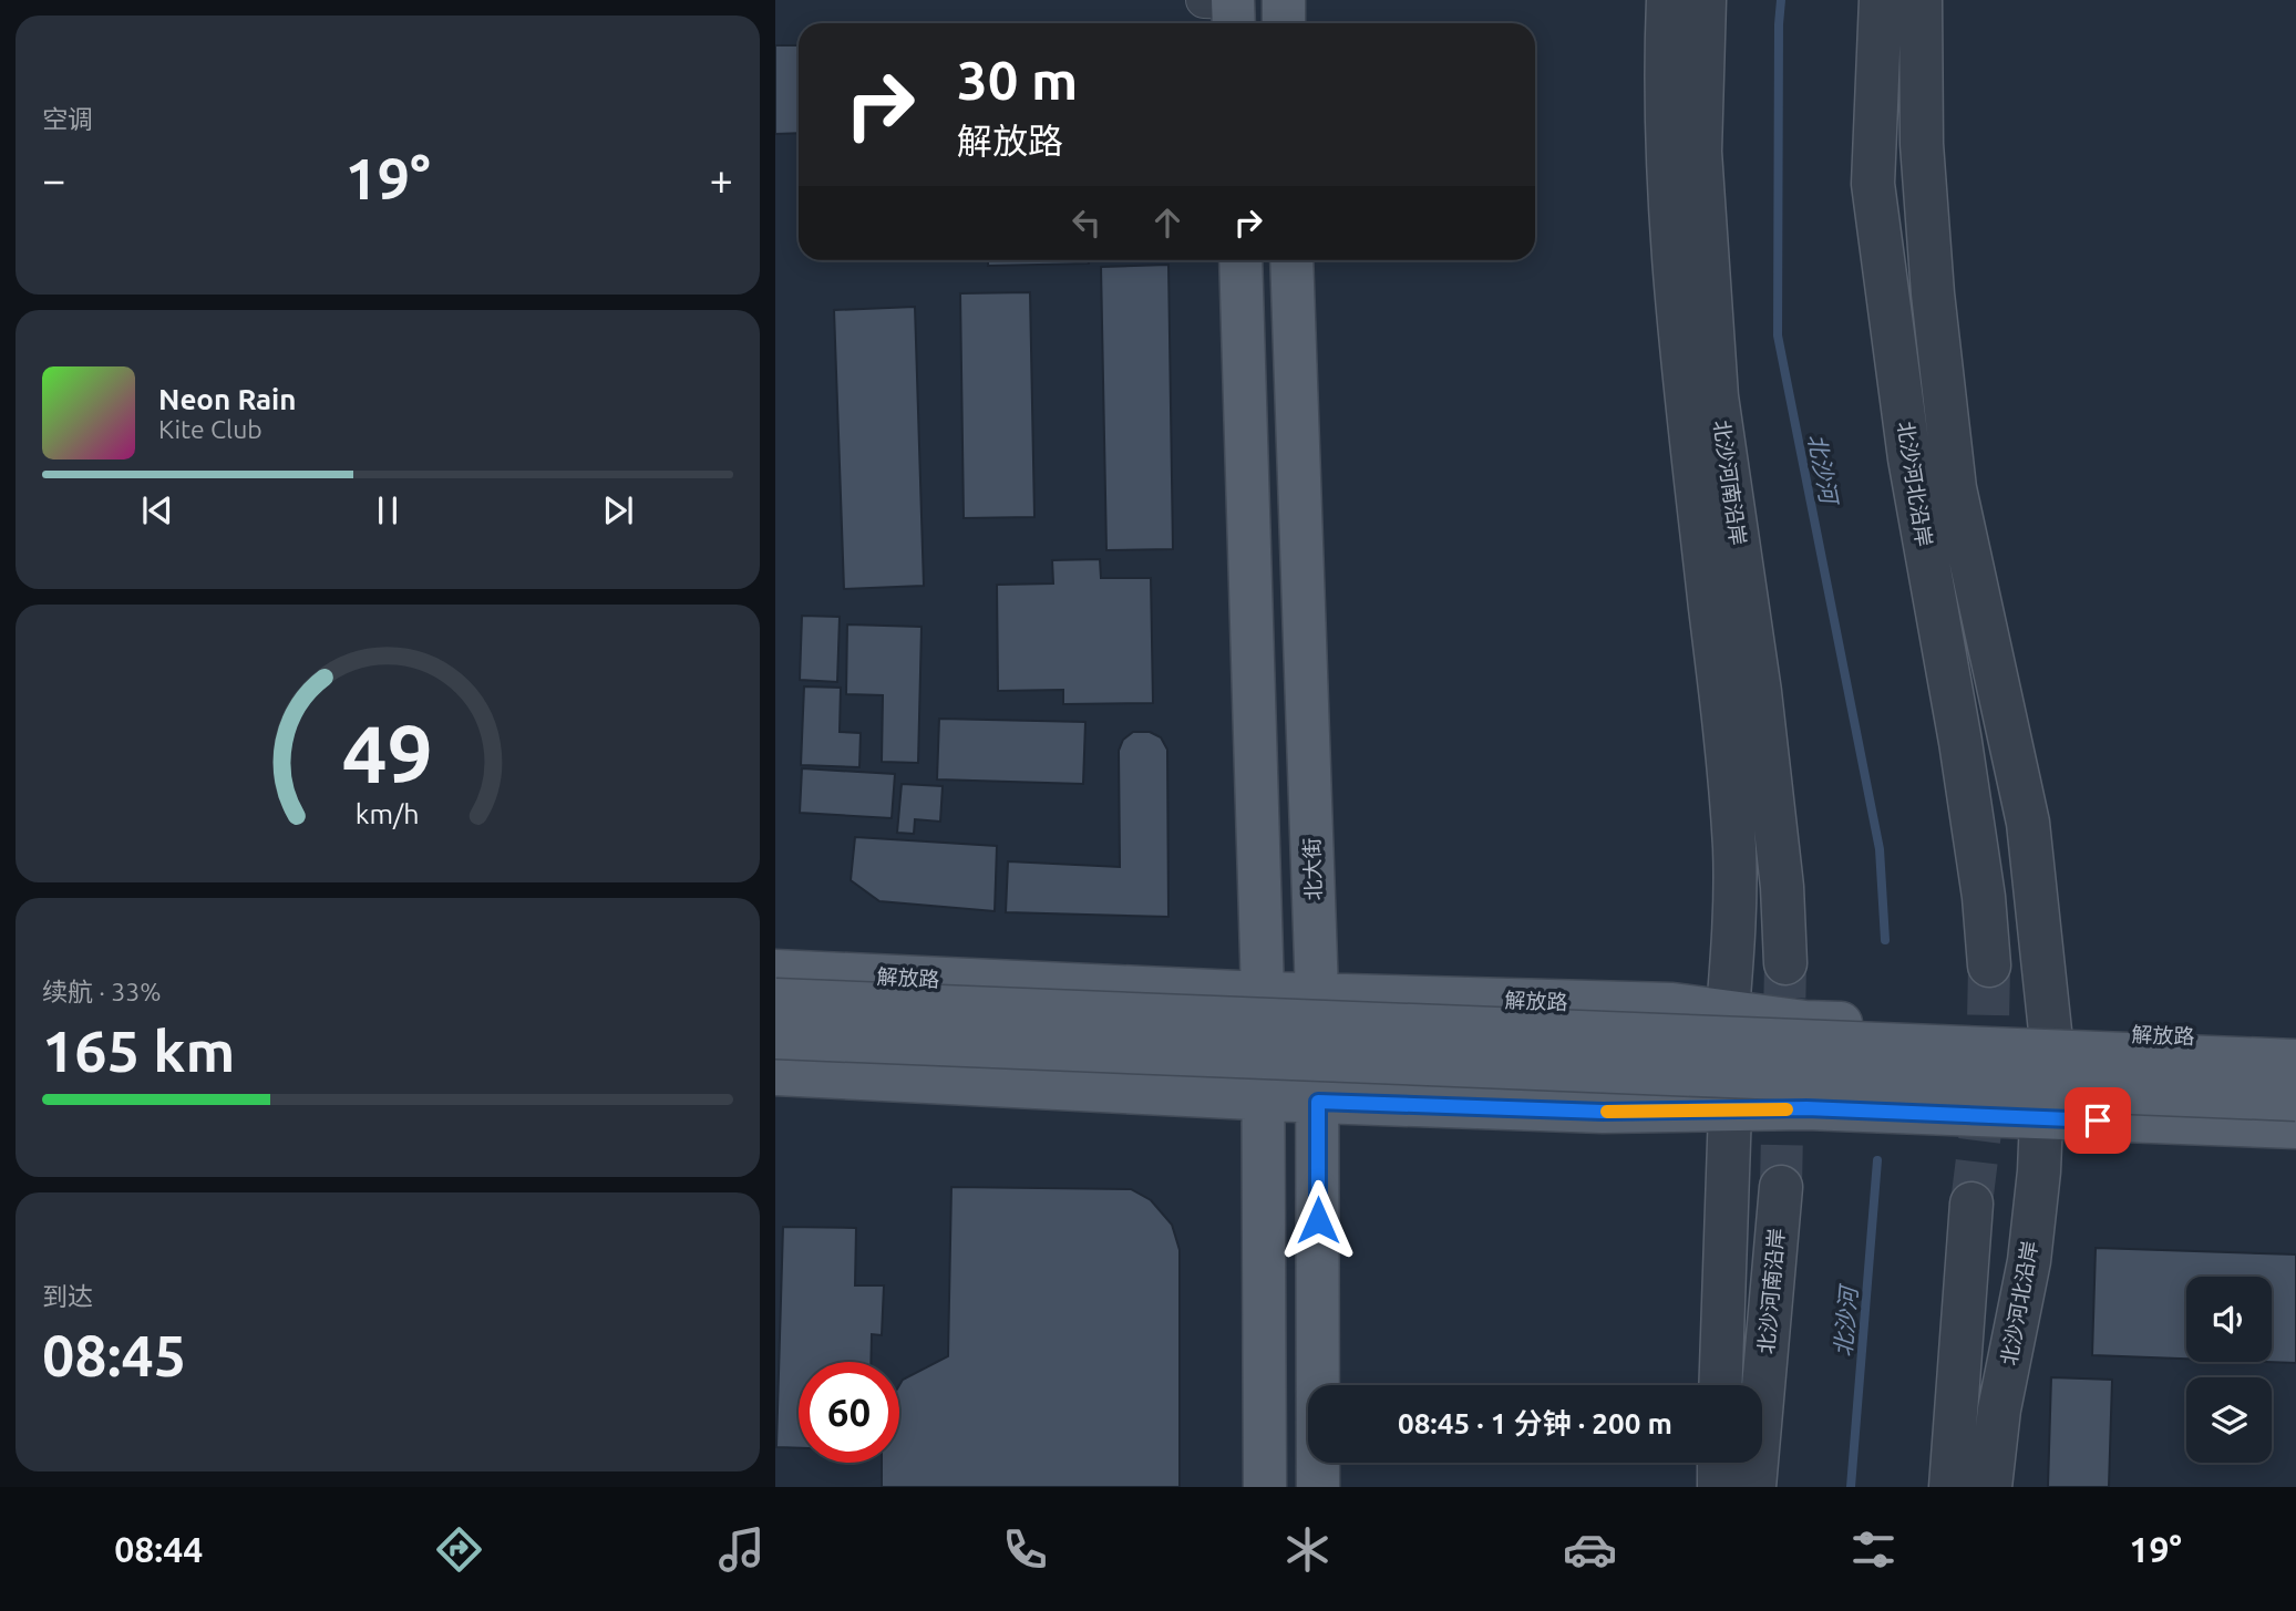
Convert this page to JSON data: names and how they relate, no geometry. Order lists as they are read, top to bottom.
{
  "streets": {
    "main road": ["北大街", "解放路"],
    "street": ["北沙河南沿岸", "北沙河北沿岸"]
  },
  "crossings": [
    ["北大街", "解放路"]
  ],
  "water": ["北沙河"],
  "page": {
    "tile": [
      "空调",
      ["续航 · 33%", "165 km"],
      ["到达", "08:45"]
    ],
    "turn": ["30 m", "解放路"],
    "heat": ["−", "19°", "+"],
    "song": ["Neon Rain", "Kite Club"],
    "limit": "60",
    "trip": "08:45 · 1 分钟 · 200 m",
    "tabs": ["08:44", "19°"],
    "gauge": ["49", "km/h"]
  }
}
